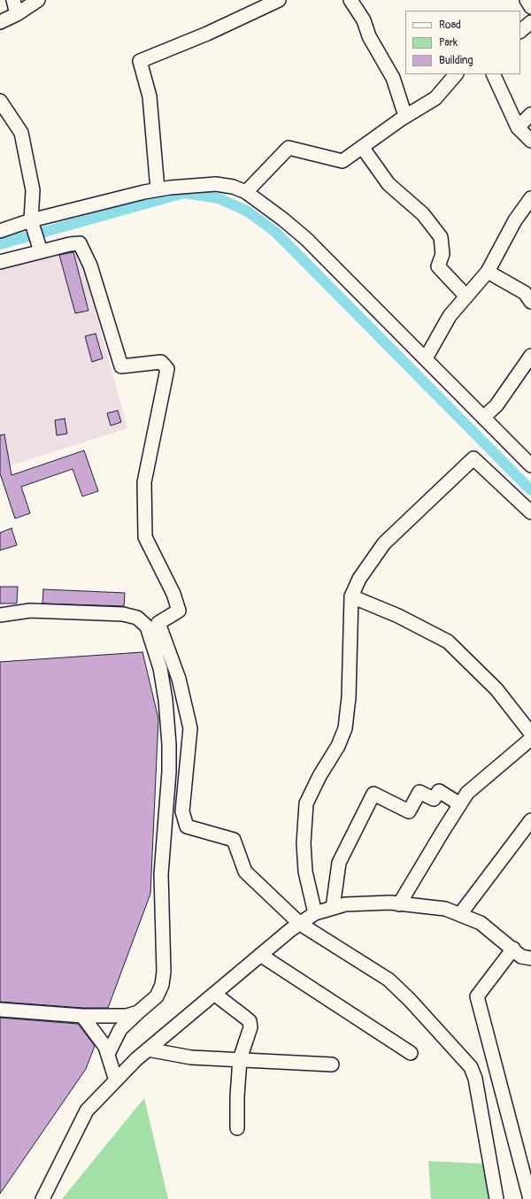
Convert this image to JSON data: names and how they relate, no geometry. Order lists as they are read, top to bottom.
{
  "legend": ["Road", "Park", "Building"]
}
